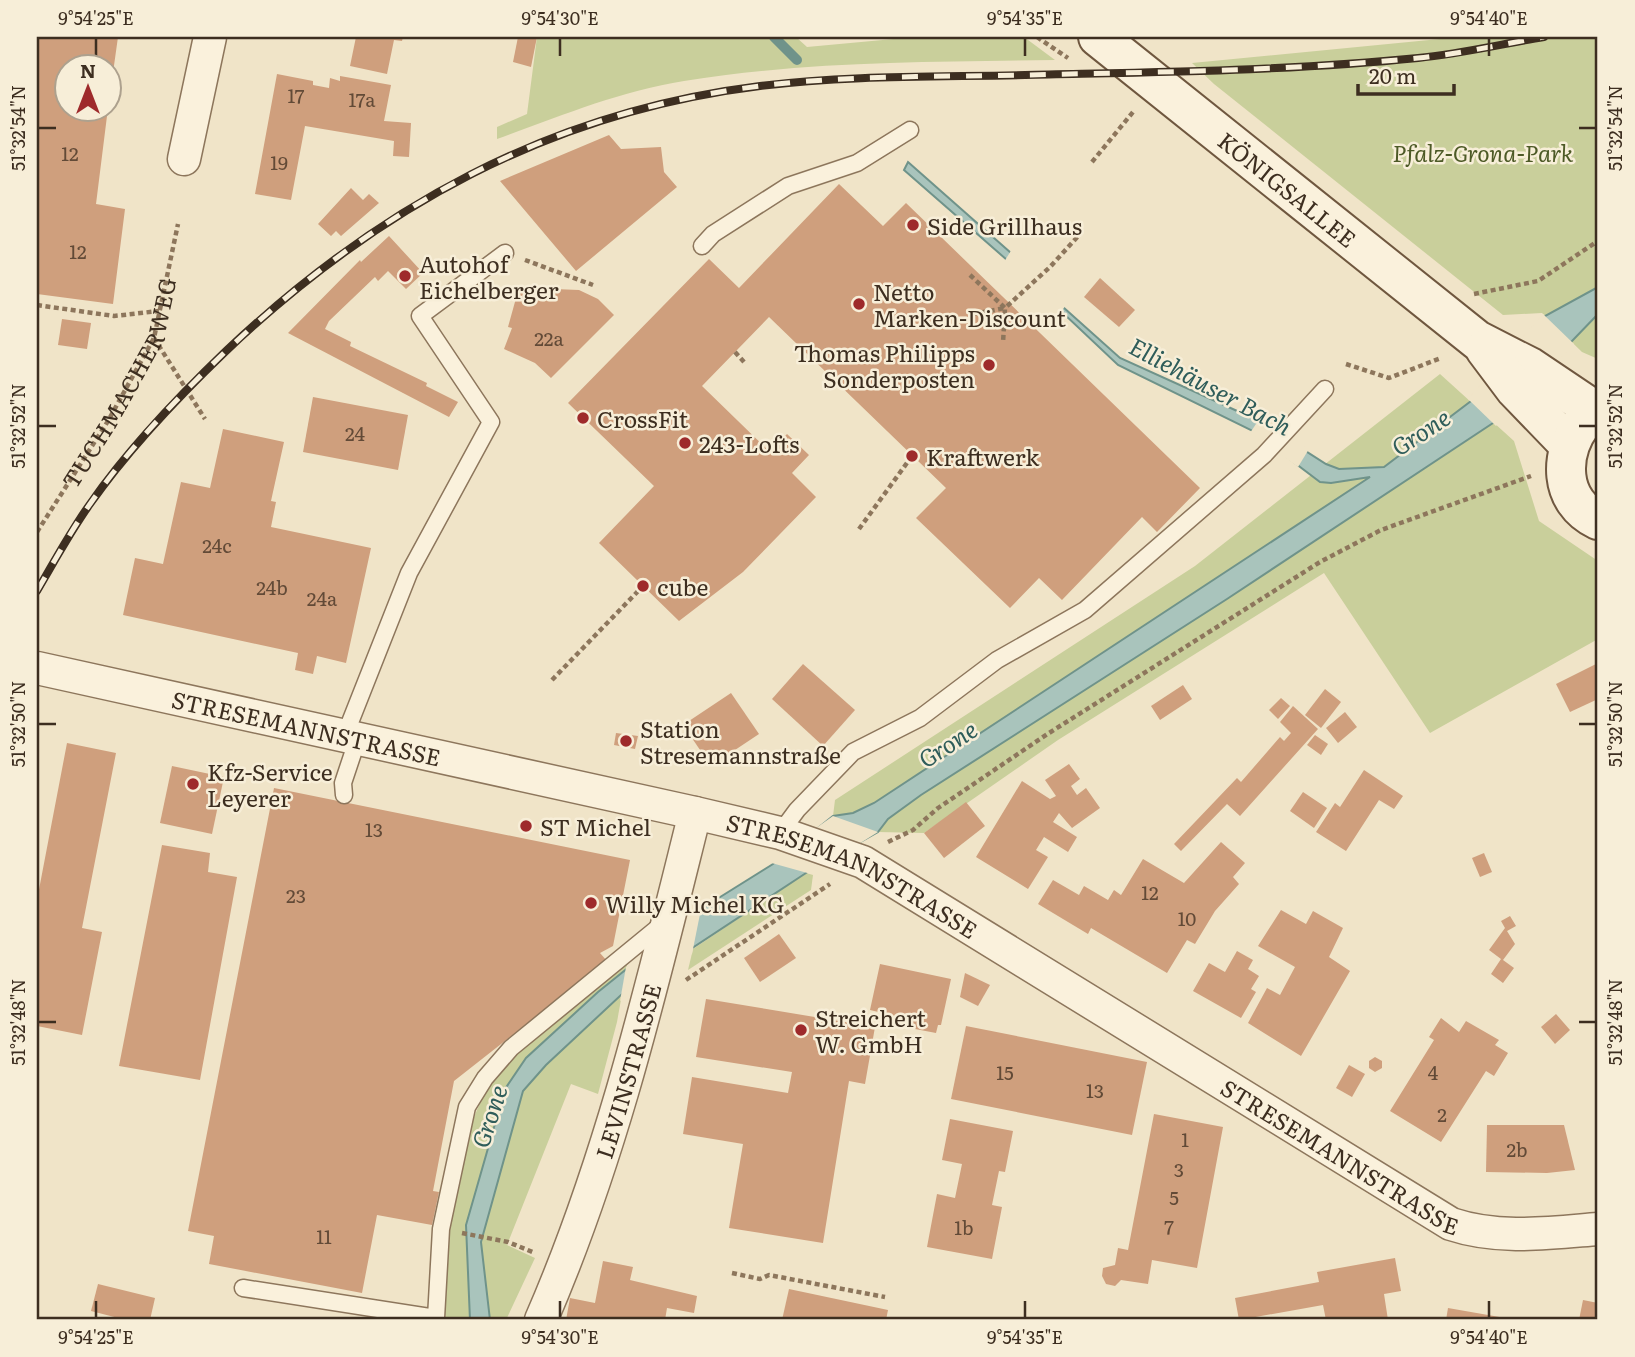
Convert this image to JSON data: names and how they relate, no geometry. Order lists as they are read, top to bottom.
{
  "streets": {
    "street": ["KÖNIGSALLEE", "STRESEMANNSTRASSE", "LEVINSTRASSE"],
    "path": ["TUCHMACHERWEG"]
  },
  "crossings": [
    ["STRESEMANNSTRASSE", "LEVINSTRASSE"]
  ],
  "water": ["Elliehäuser Bach", "Grone"],
  "parks": ["Pfalz-Grona-Park"],
  "places": [
    "Side Grillhaus",
    "Autohof Eichelberger",
    "Netto Marken-Discount",
    "Thomas Philipps Sonderposten",
    "CrossFit",
    "243-Lofts",
    "Kraftwerk",
    "cube",
    "Station Stresemannstraße",
    "Kfz-Service Leyerer",
    "ST Michel",
    "Willy Michel KG",
    "Streichert W. GmbH"
  ],
  "house_numbers": [
    "17",
    "17a",
    "12",
    "19",
    "12",
    "22a",
    "24",
    "24c",
    "24b",
    "24a",
    "13",
    "12",
    "23",
    "10",
    "15",
    "4",
    "13",
    "2",
    "1",
    "2b",
    "3",
    "5",
    "7",
    "1b",
    "11"
  ],
  "scale_bar": "20 m",
  "north": "top",
  "coordinates": [
    "9°54'25\"E",
    "9°54'30\"E",
    "9°54'35\"E",
    "9°54'40\"E",
    "51°32'54\"N",
    "51°32'52\"N",
    "51°32'50\"N",
    "51°32'48\"N"
  ]
}
